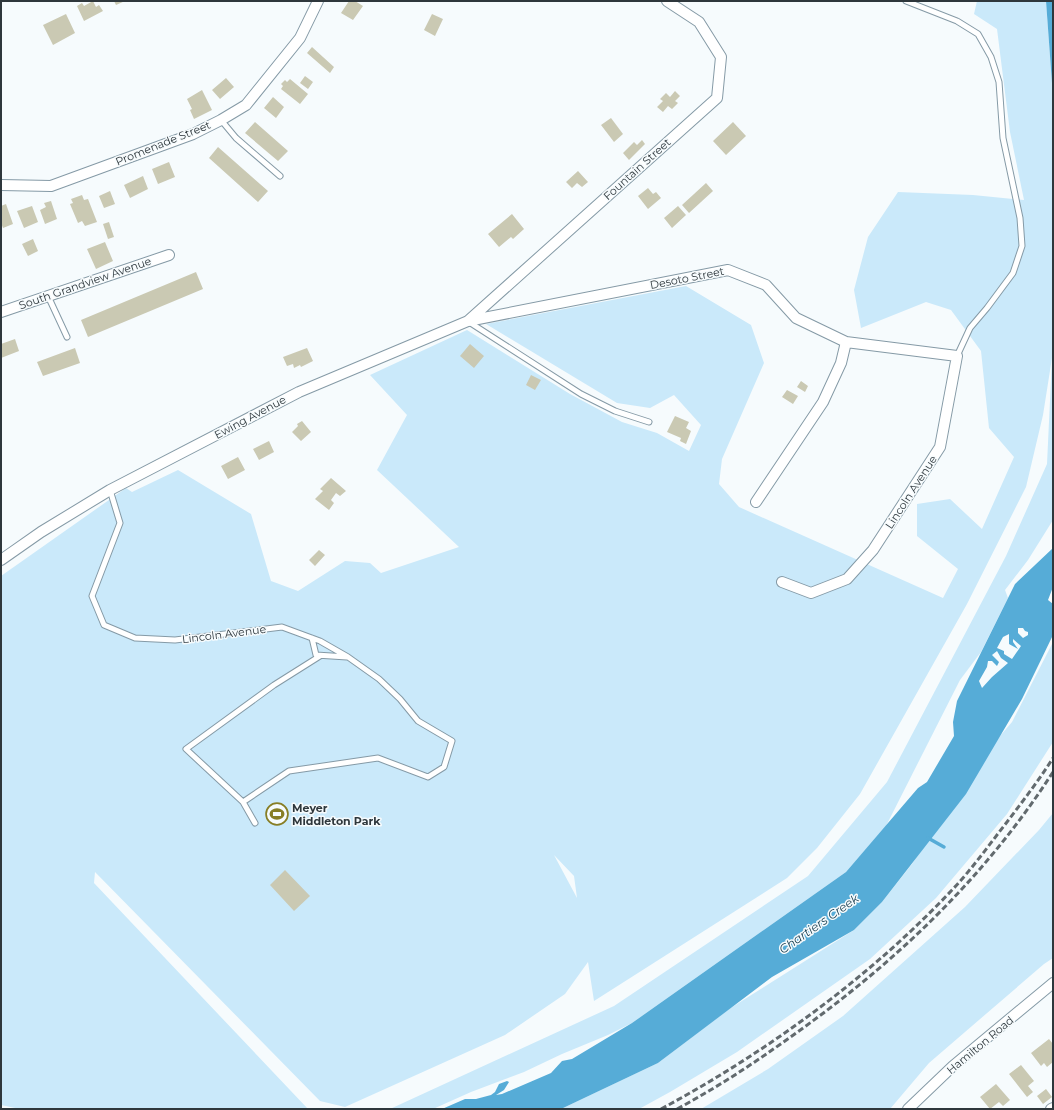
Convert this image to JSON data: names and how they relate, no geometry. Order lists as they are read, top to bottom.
{
  "streets": {
    "street": [
      "Promenade Street",
      "Fountain Street",
      "Desoto Street",
      "South Grandview Avenue",
      "Ewing Avenue",
      "Lincoln Avenue",
      "Hamilton Road"
    ]
  },
  "crossings": [
    ["Fountain Street", "Desoto Street"],
    ["Fountain Street", "Ewing Avenue"],
    ["Desoto Street", "Ewing Avenue"],
    ["Desoto Street", "Lincoln Avenue"],
    ["Ewing Avenue", "Lincoln Avenue"]
  ],
  "water": ["Chartiers Creek"],
  "places": {
    "sports": ["Meyer Middleton Park"]
  }
}
